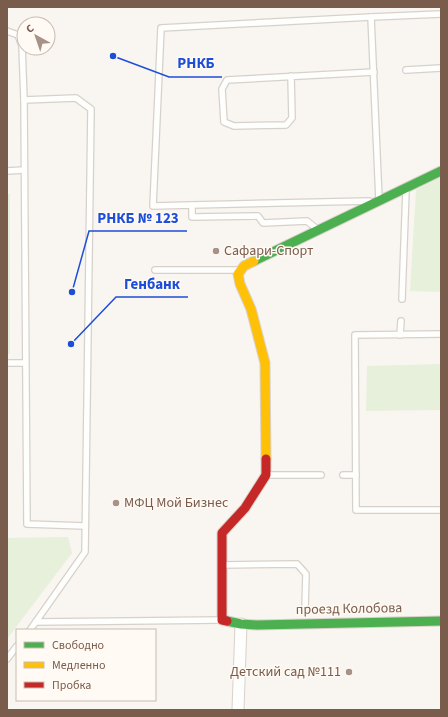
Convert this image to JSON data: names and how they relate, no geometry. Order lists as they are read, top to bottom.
{
  "streets": {
    "street": ["проезд Колобова"]
  },
  "places": [
    "РНКБ",
    "Сафари-Спорт",
    "РНКБ № 123",
    "Генбанк",
    "МФЦ Мой Бизнес",
    "Детский сад №111"
  ],
  "legend": ["Свободно", "Медленно", "Пробка"],
  "north": "top left"
}
